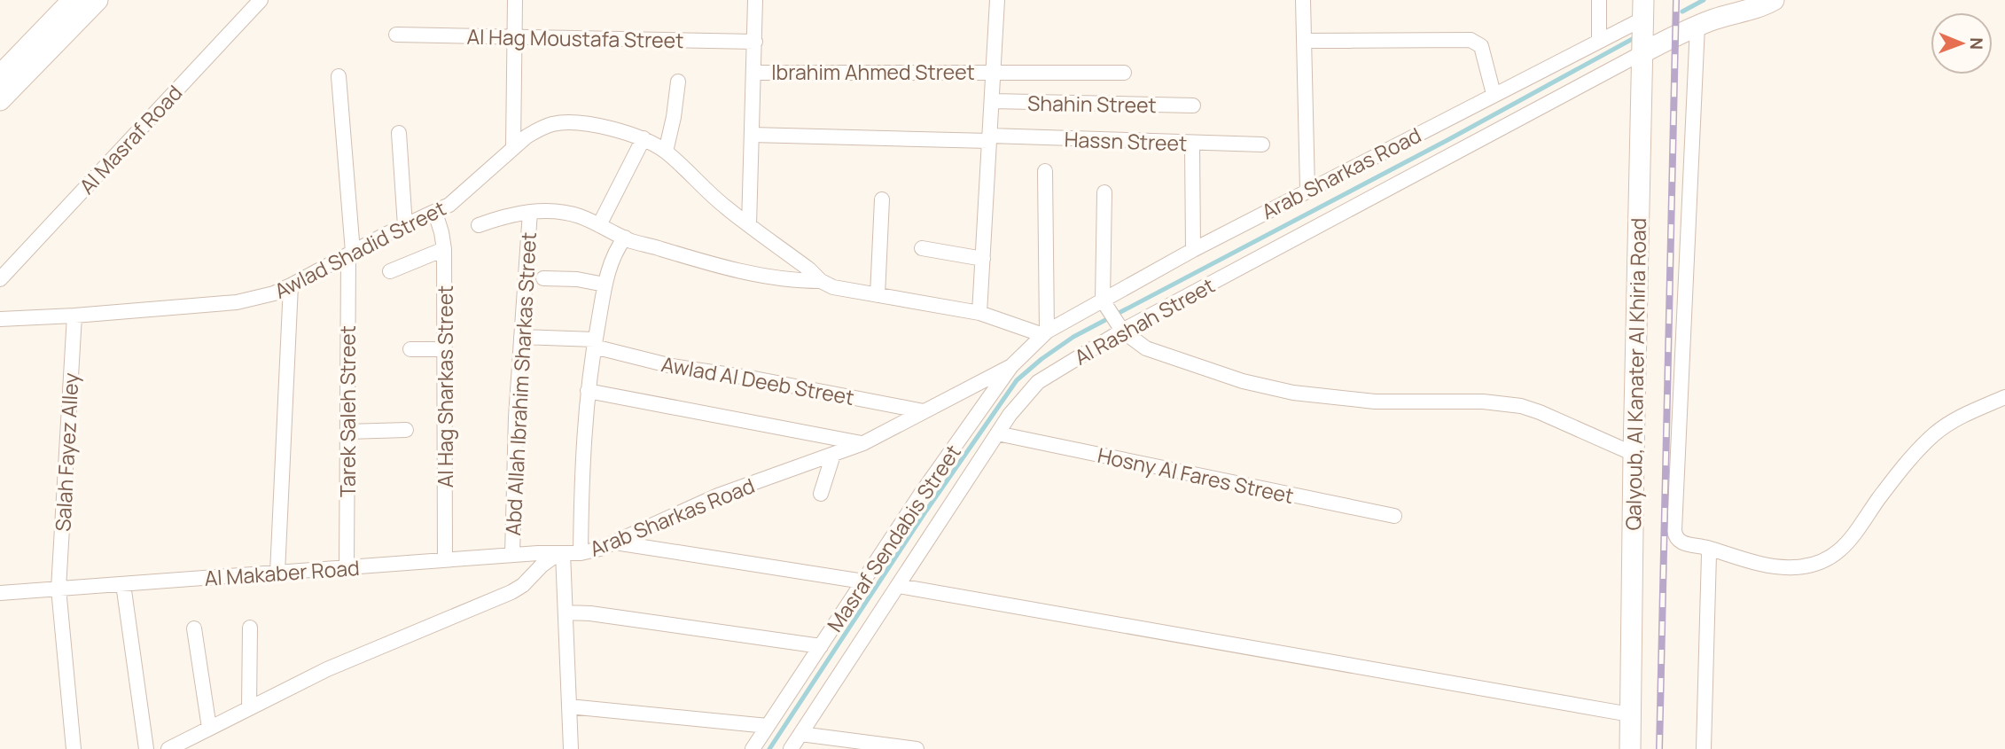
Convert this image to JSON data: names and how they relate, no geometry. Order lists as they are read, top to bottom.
{
  "streets": {
    "main road": ["Qalyoub, Al Kanater Al Khiria Road"],
    "street": [
      "Al Hag Moustafa Street",
      "Ibrahim Ahmed Street",
      "Shahin Street",
      "Al Masraf Road",
      "Hassn Street",
      "Arab Sharkas Road",
      "Awlad Shadid Street",
      "Al Rashah Street",
      "Awlad Al Deeb Street",
      "Abd Allah Ibrahim Sharkas Street",
      "Al Hag Sharkas Street",
      "Tarek Saleh Street",
      "Salah Fayez Alley",
      "Hosny Al Fares Street",
      "Masraf Sendabis Street",
      "Al Makaber Road"
    ]
  },
  "crossings": [
    ["Arab Sharkas Road", "Qalyoub, Al Kanater Al Khiria Road"],
    ["Arab Sharkas Road", "Awlad Al Deeb Street"],
    ["Arab Sharkas Road", "Masraf Sendabis Street"],
    ["Arab Sharkas Road", "Al Makaber Road"],
    ["Awlad Shadid Street", "Al Hag Sharkas Street"],
    ["Awlad Shadid Street", "Tarek Saleh Street"],
    ["Awlad Shadid Street", "Salah Fayez Alley"],
    ["Al Rashah Street", "Qalyoub, Al Kanater Al Khiria Road"],
    ["Al Rashah Street", "Hosny Al Fares Street"],
    ["Awlad Al Deeb Street", "Abd Allah Ibrahim Sharkas Street"],
    ["Abd Allah Ibrahim Sharkas Street", "Al Makaber Road"],
    ["Al Hag Sharkas Street", "Al Makaber Road"],
    ["Tarek Saleh Street", "Al Makaber Road"],
    ["Salah Fayez Alley", "Al Makaber Road"]
  ],
  "north": "right"
}
